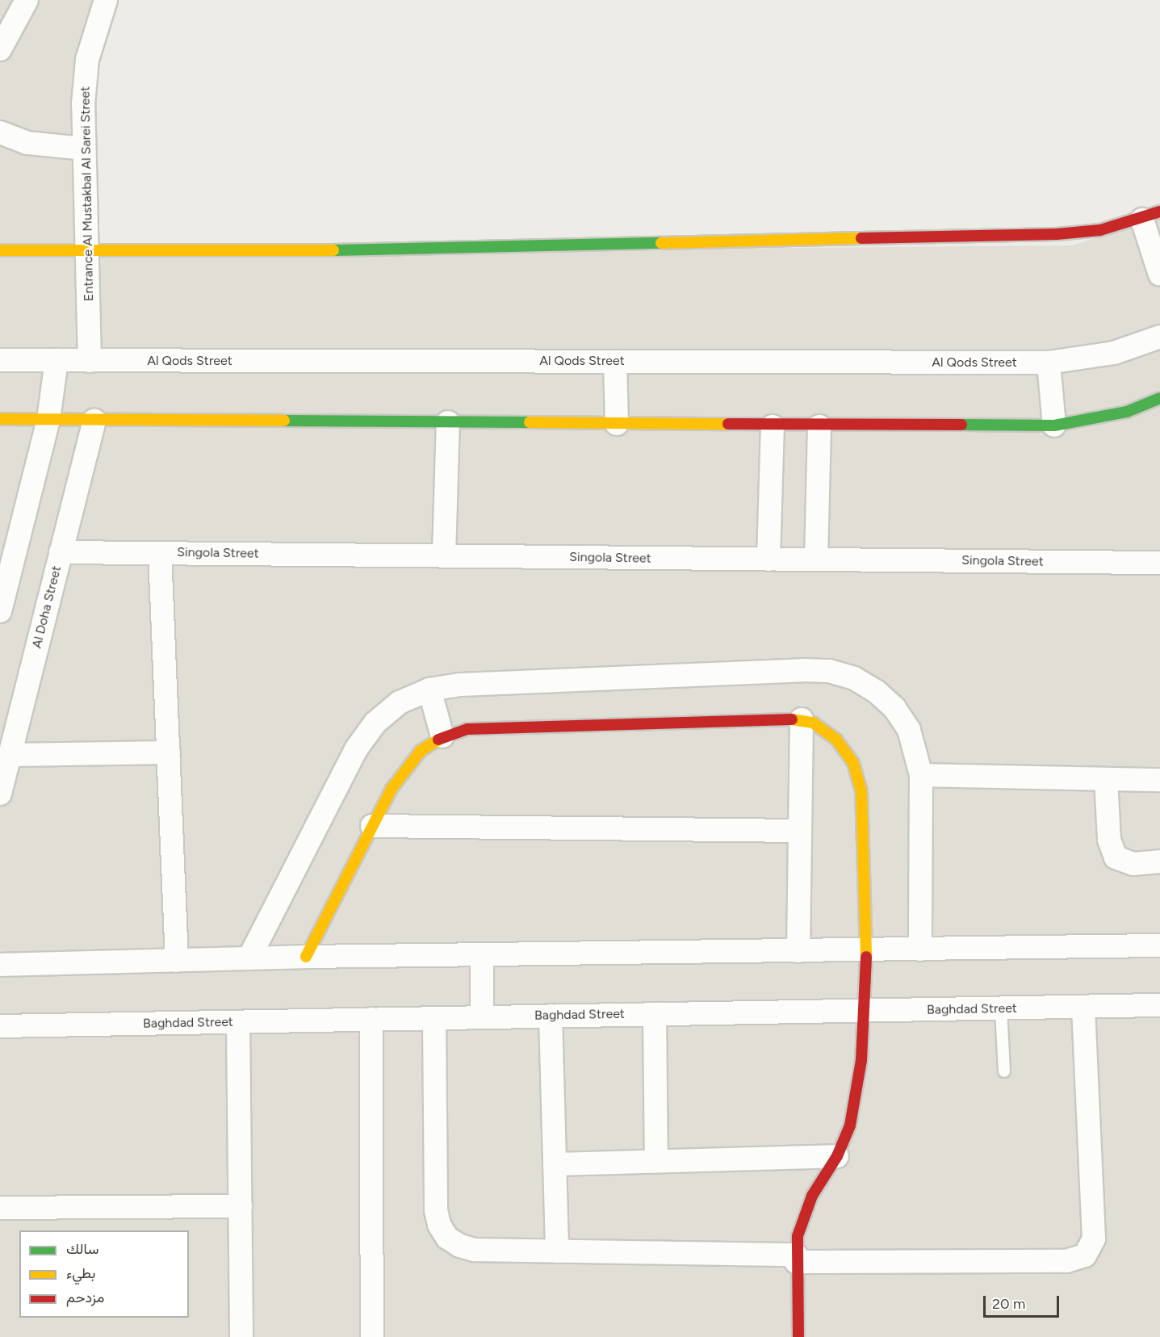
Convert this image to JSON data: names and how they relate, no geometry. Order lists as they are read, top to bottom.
{
  "streets": {
    "street": [
      "Entrance Al Mustakbal Al Sarei Street",
      "Al Qods Street",
      "Singola Street",
      "Al Doha Street",
      "Baghdad Street"
    ]
  },
  "crossings": [
    ["Entrance Al Mustakbal Al Sarei Street", "Al Qods Street"],
    ["Singola Street", "Al Doha Street"]
  ],
  "legend": ["سالك", "بطيء", "مزدحم"],
  "scale_bar": "20 m"
}
